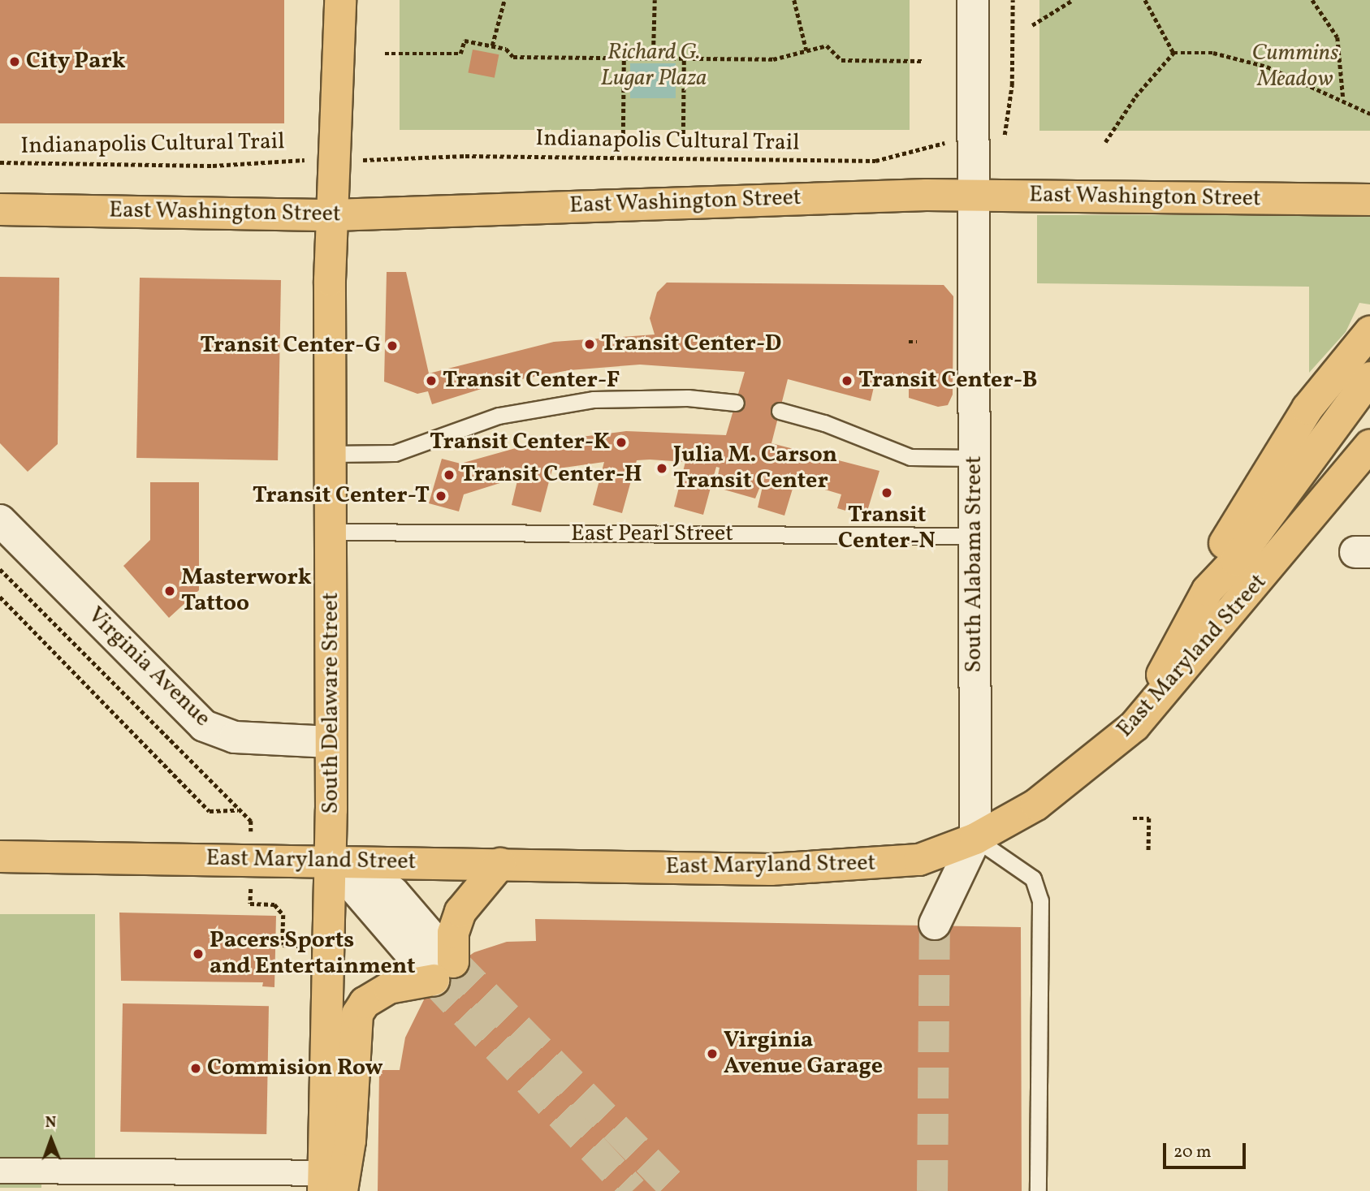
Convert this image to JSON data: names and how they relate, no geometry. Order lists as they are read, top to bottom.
{
  "streets": {
    "main road": [
      "East Washington Street",
      "South Alabama Street",
      "East Maryland Street",
      "Virginia Avenue",
      "South Delaware Street"
    ],
    "lane": ["East Pearl Street"],
    "path": ["Indianapolis Cultural Trail"]
  },
  "crossings": [
    ["East Washington Street", "South Alabama Street"],
    ["East Washington Street", "South Delaware Street"],
    ["East Pearl Street", "South Alabama Street"],
    ["East Pearl Street", "South Delaware Street"],
    ["South Alabama Street", "East Maryland Street"],
    ["East Maryland Street", "South Delaware Street"],
    ["Virginia Avenue", "South Delaware Street"]
  ],
  "parks": ["Richard G. Lugar Plaza", "Cummins Meadow"],
  "places": [
    "City Park",
    "Transit Center-D",
    "Transit Center-G",
    "Transit Center-F",
    "Transit Center-B",
    "Transit Center-K",
    "Julia M. Carson Transit Center",
    "Transit Center-H",
    "Transit Center-N",
    "Transit Center-T",
    "Masterwork Tattoo",
    "Pacers Sports and Entertainment",
    "Virginia Avenue Garage",
    "Commision Row"
  ],
  "scale_bar": "20 m",
  "north": "top"
}
